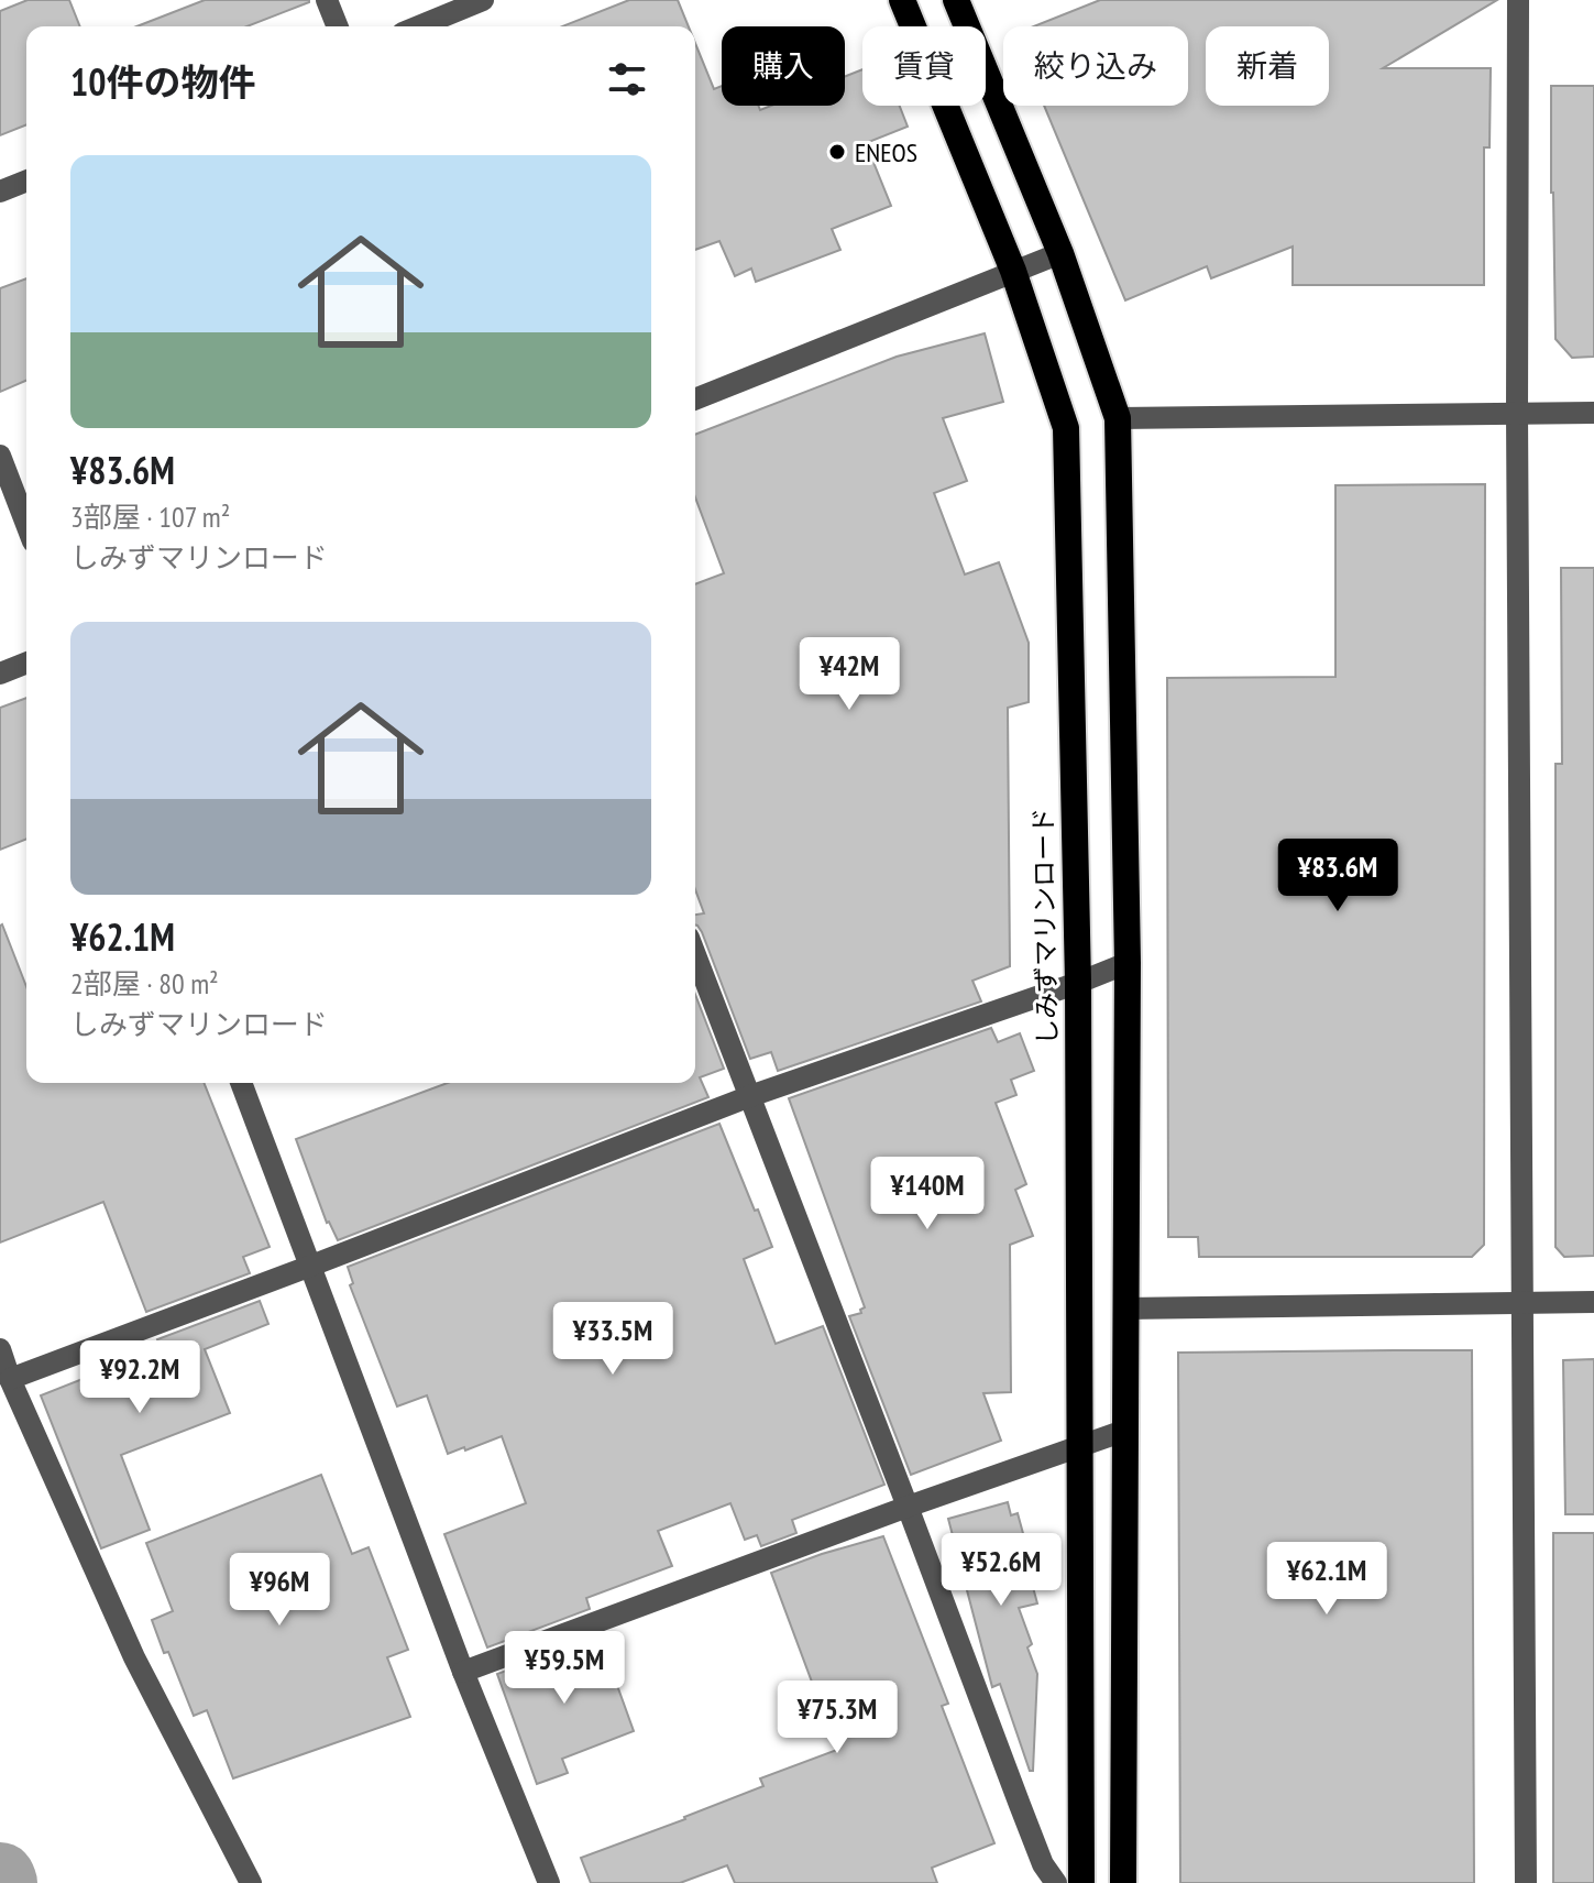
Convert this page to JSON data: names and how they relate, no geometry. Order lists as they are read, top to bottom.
{
  "streets": {
    "highway": ["しみずマリンロード"]
  },
  "places": ["ENEOS"],
  "page": {
    "chip": [
      "購入",
      "賃貸",
      "絞り込み",
      "新着"
    ],
    "heading": "10件の物件",
    "list": [
      {
        "name": "¥83.6M",
        "note": "3部屋 · 107 m² · しみずマリンロード"
      },
      {
        "name": "¥62.1M",
        "note": "2部屋 · 80 m² · しみずマリンロード"
      }
    ],
    "price": [
      "¥42M",
      "¥83.6M",
      "¥140M",
      "¥33.5M",
      "¥92.2M",
      "¥52.6M",
      "¥62.1M",
      "¥96M",
      "¥59.5M",
      "¥75.3M"
    ]
  }
}
